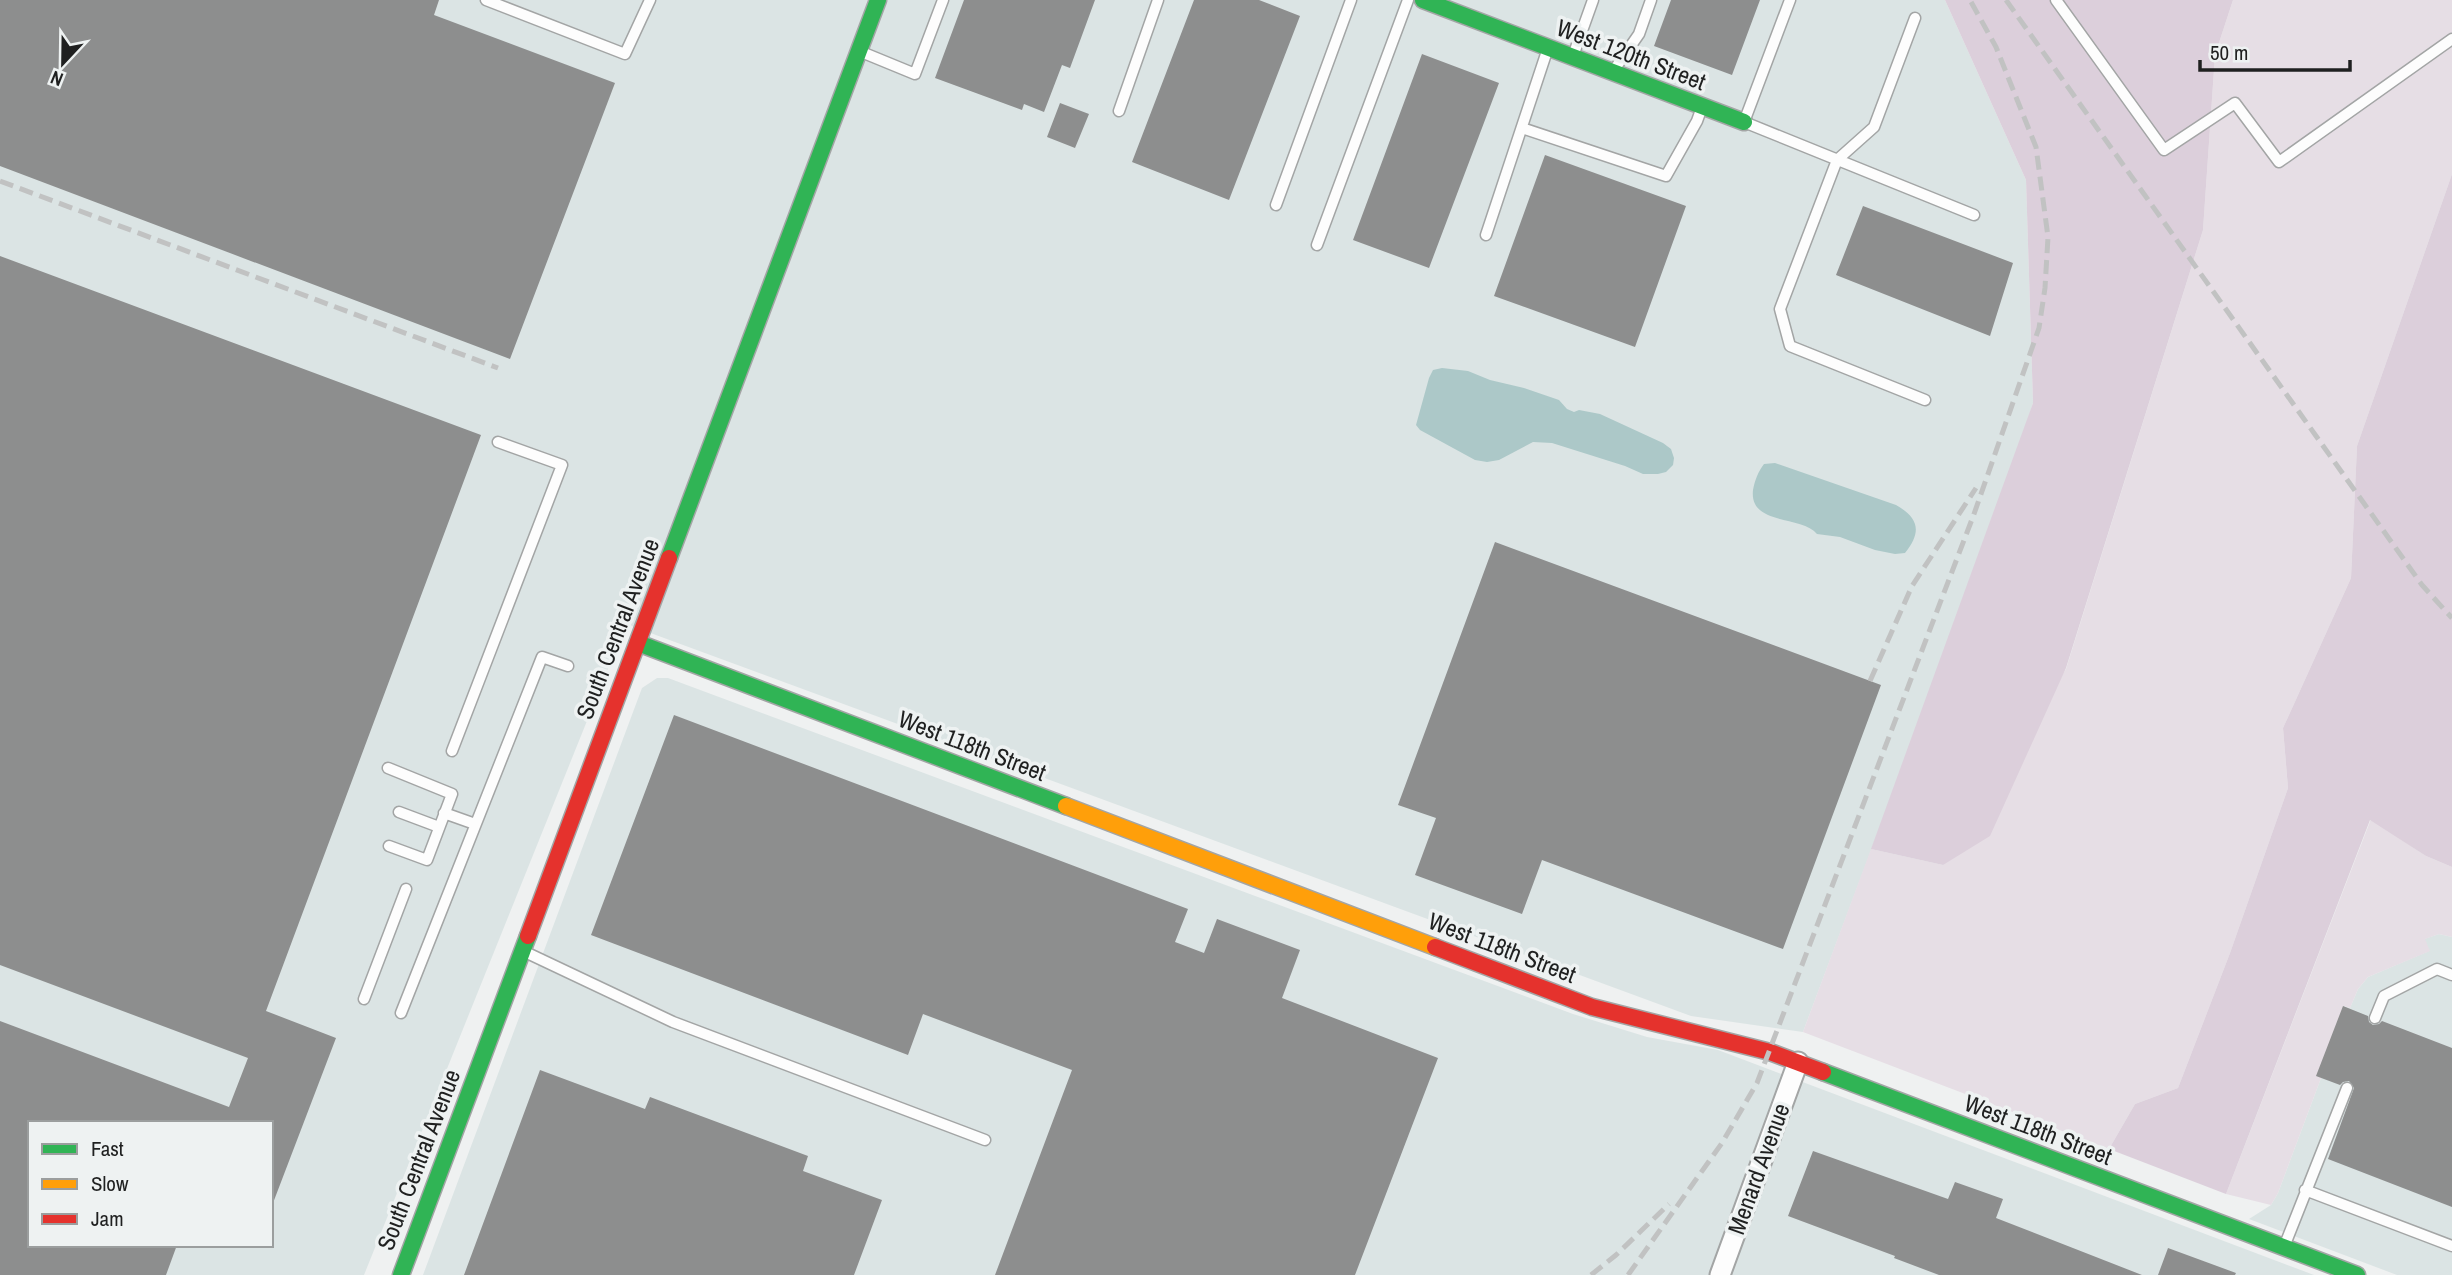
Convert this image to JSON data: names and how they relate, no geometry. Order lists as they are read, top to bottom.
{
  "streets": {
    "street": [
      "West 120th Street",
      "South Central Avenue",
      "West 118th Street",
      "Menard Avenue"
    ]
  },
  "crossings": [
    ["South Central Avenue", "West 118th Street"],
    ["West 118th Street", "Menard Avenue"]
  ],
  "legend": ["Fast", "Slow", "Jam"],
  "scale_bar": "50 m",
  "north": "bottom"
}
